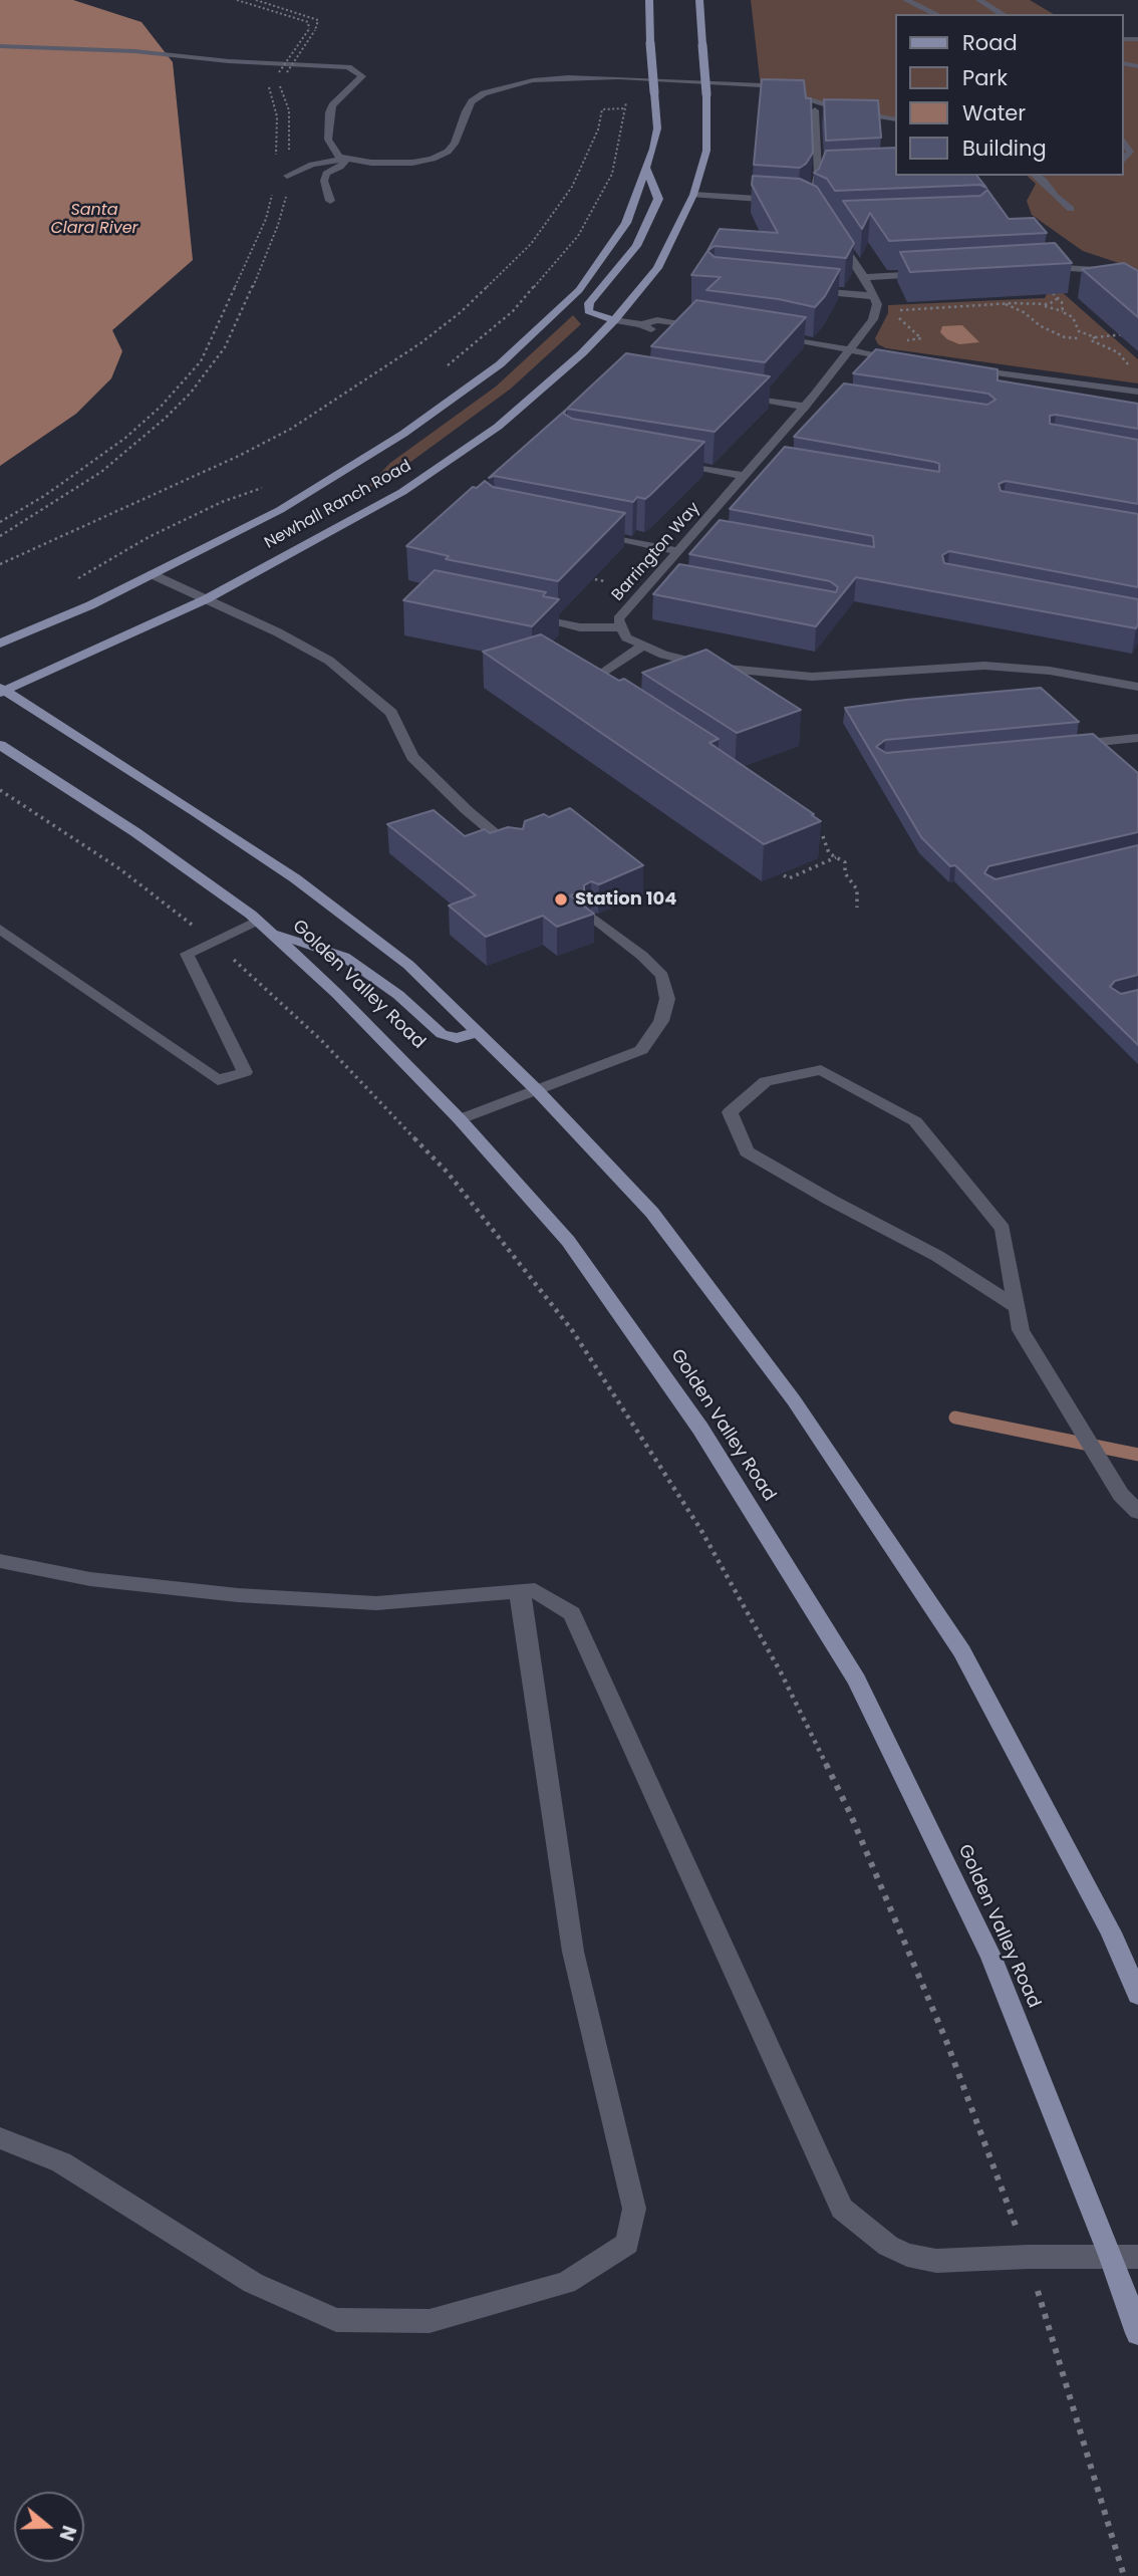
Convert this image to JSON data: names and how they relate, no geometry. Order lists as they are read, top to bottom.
{
  "streets": {
    "main road": ["Newhall Ranch Road", "Golden Valley Road"],
    "street": ["Barrington Way"]
  },
  "crossings": [
    ["Newhall Ranch Road", "Golden Valley Road"]
  ],
  "water": ["Santa Clara River"],
  "places": ["Station 104"],
  "legend": [
    "Road",
    "Park",
    "Water",
    "Building"
  ],
  "north": "right"
}
